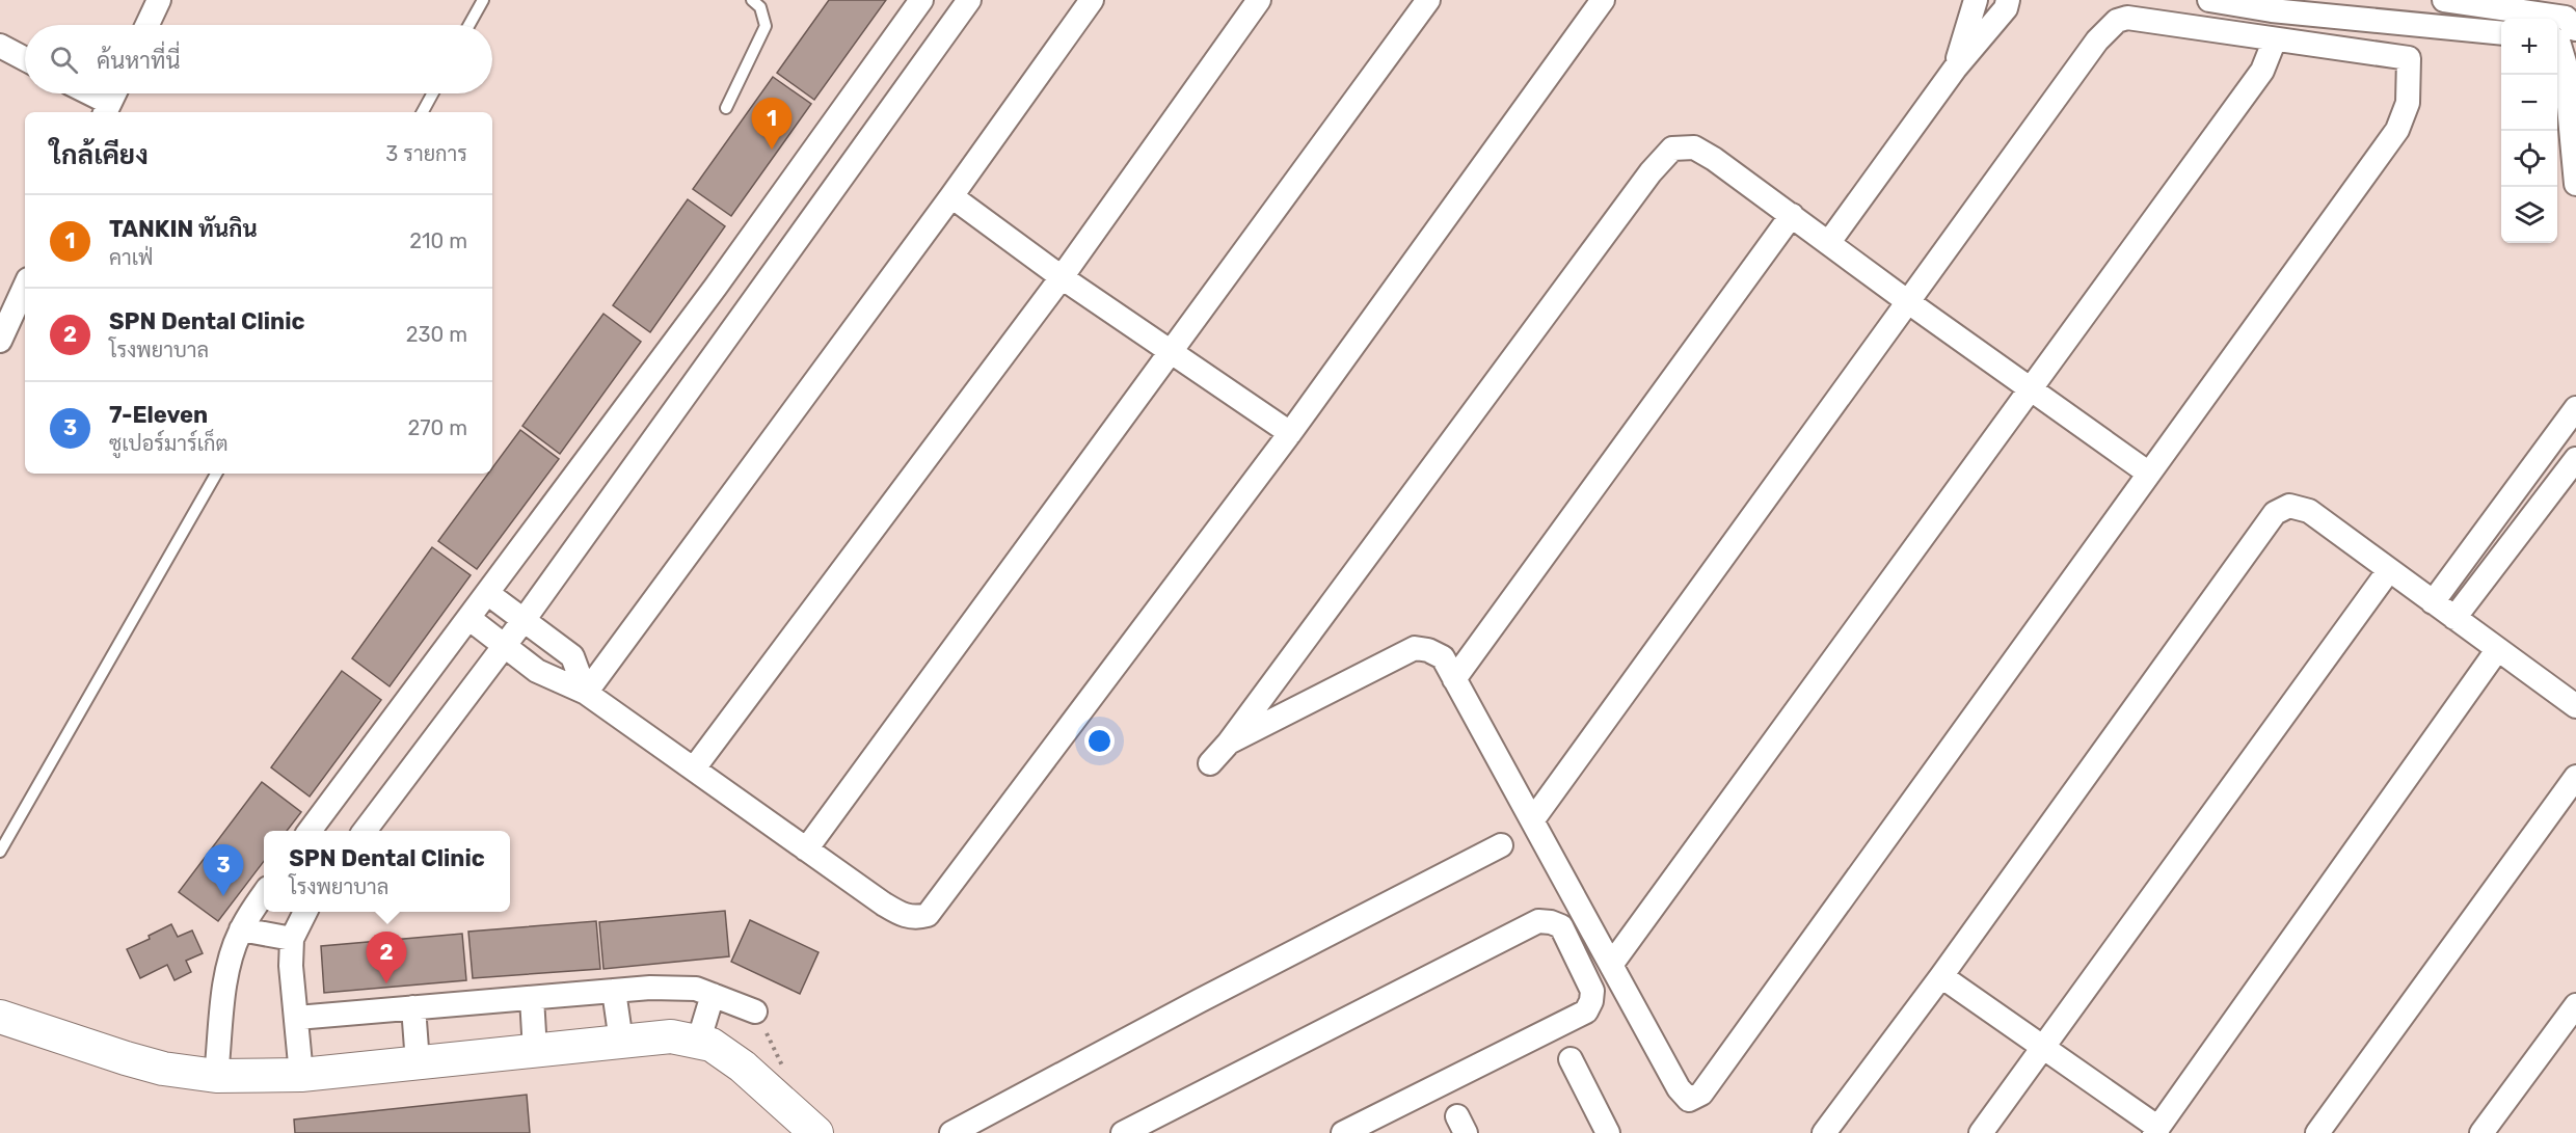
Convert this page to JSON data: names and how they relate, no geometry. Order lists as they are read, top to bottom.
{
  "page": {
    "map_buttons": ["+", "−"],
    "search": "ค้นหาที่นี่",
    "pins": ["1", "3", "2"],
    "heading": ["ใกล้เคียง", "3 รายการ"],
    "list": [
      {
        "mark": "1",
        "name": "TANKIN ทันกิน",
        "note": "คาเฟ่",
        "value": "210 m"
      },
      {
        "mark": "2",
        "name": "SPN Dental Clinic",
        "note": "โรงพยาบาล",
        "value": "230 m"
      },
      {
        "mark": "3",
        "name": "7-Eleven",
        "note": "ซูเปอร์มาร์เก็ต",
        "value": "270 m"
      }
    ],
    "popup": ["SPN Dental Clinic", "โรงพยาบาล"]
  }
}
